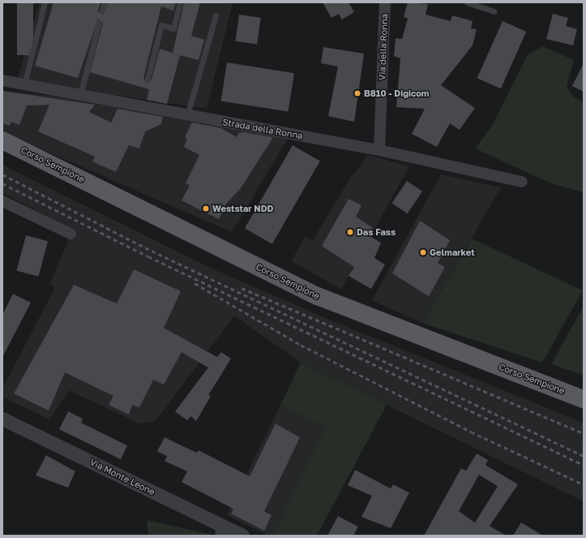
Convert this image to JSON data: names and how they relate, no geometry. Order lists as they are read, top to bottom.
{
  "streets": {
    "main road": ["Corso Sempione"],
    "street": ["Via della Ronna", "Strada della Ronna", "Via Monte Leone"]
  },
  "crossings": [
    ["Via della Ronna", "Strada della Ronna"]
  ],
  "places": [
    "B810 - Digicom",
    "Weststar NDD",
    "Das Fass",
    "Gelmarket"
  ]
}
